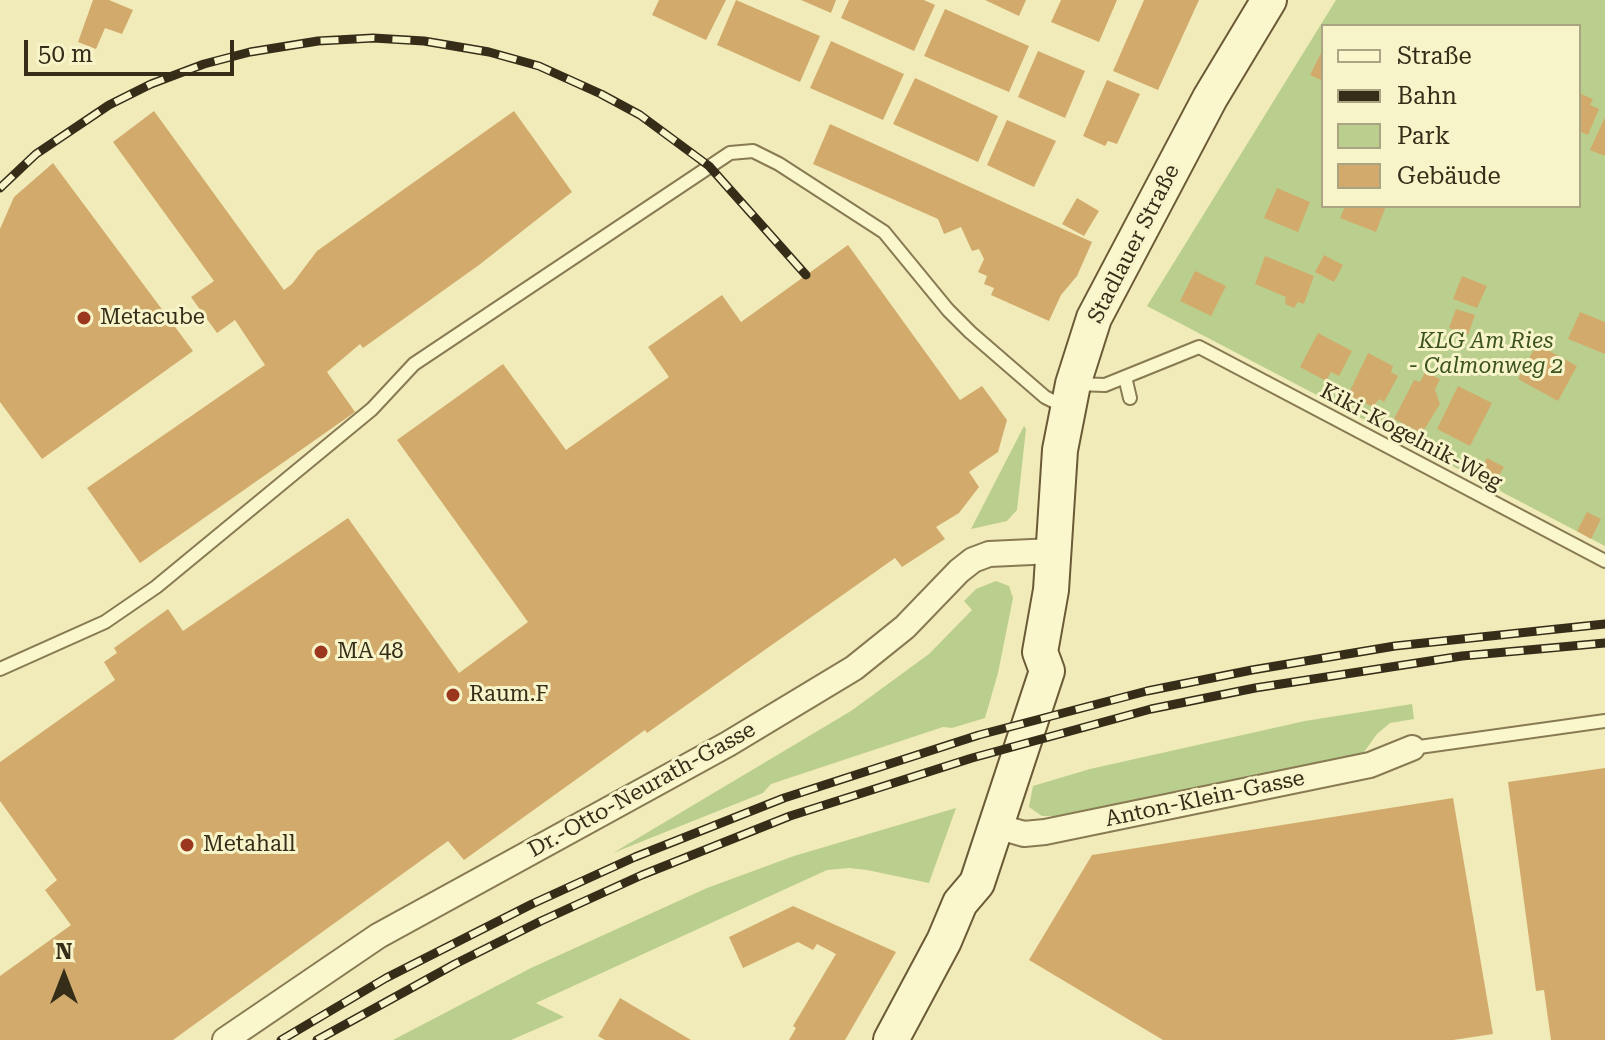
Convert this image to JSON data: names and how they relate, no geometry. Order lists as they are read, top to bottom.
{
  "streets": {
    "main road": ["Stadlauer Straße"],
    "street": ["Dr.-Otto-Neurath-Gasse", "Anton-Klein-Gasse"],
    "lane": ["Kiki-Kogelnik-Weg"]
  },
  "crossings": [
    ["Stadlauer Straße", "Dr.-Otto-Neurath-Gasse"],
    ["Stadlauer Straße", "Anton-Klein-Gasse"]
  ],
  "parks": ["KLG Am Ries - Calmonweg 2"],
  "places": [
    "Metacube",
    "MA 48",
    "Raum.F",
    "Metahall"
  ],
  "legend": [
    "Straße",
    "Bahn",
    "Park",
    "Gebäude"
  ],
  "scale_bar": "50 m",
  "north": "top"
}
